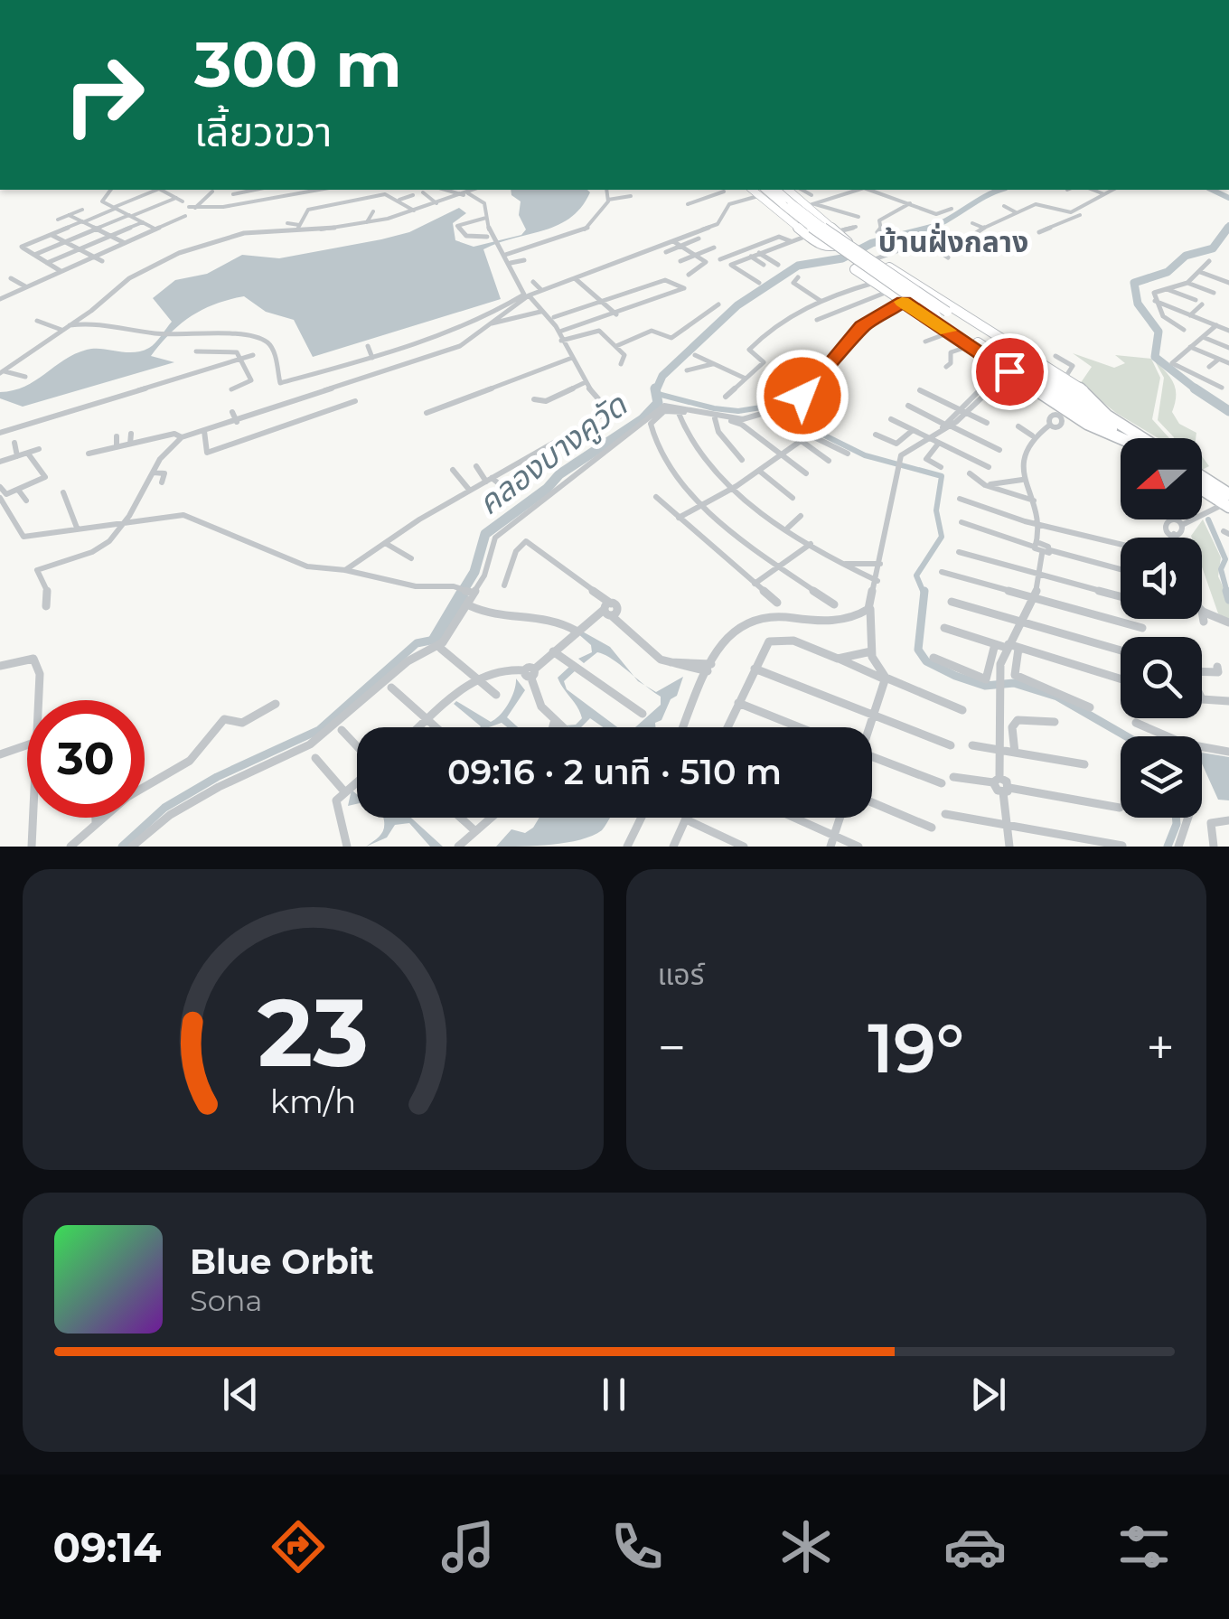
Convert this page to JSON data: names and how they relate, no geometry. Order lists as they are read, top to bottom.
{
  "districts": ["บ้านฝั่งกลาง"],
  "water": ["คลองบางคูวัด"],
  "north": "left",
  "page": {
    "turn": ["300 m", "เลี้ยวขวา"],
    "limit": "30",
    "trip": "09:16 · 2 นาที · 510 m",
    "tile": "แอร์",
    "heat": ["−", "19°", "+"],
    "song": ["Blue Orbit", "Sona"],
    "tabs": "09:14",
    "gauge": ["23", "km/h"]
  }
}
